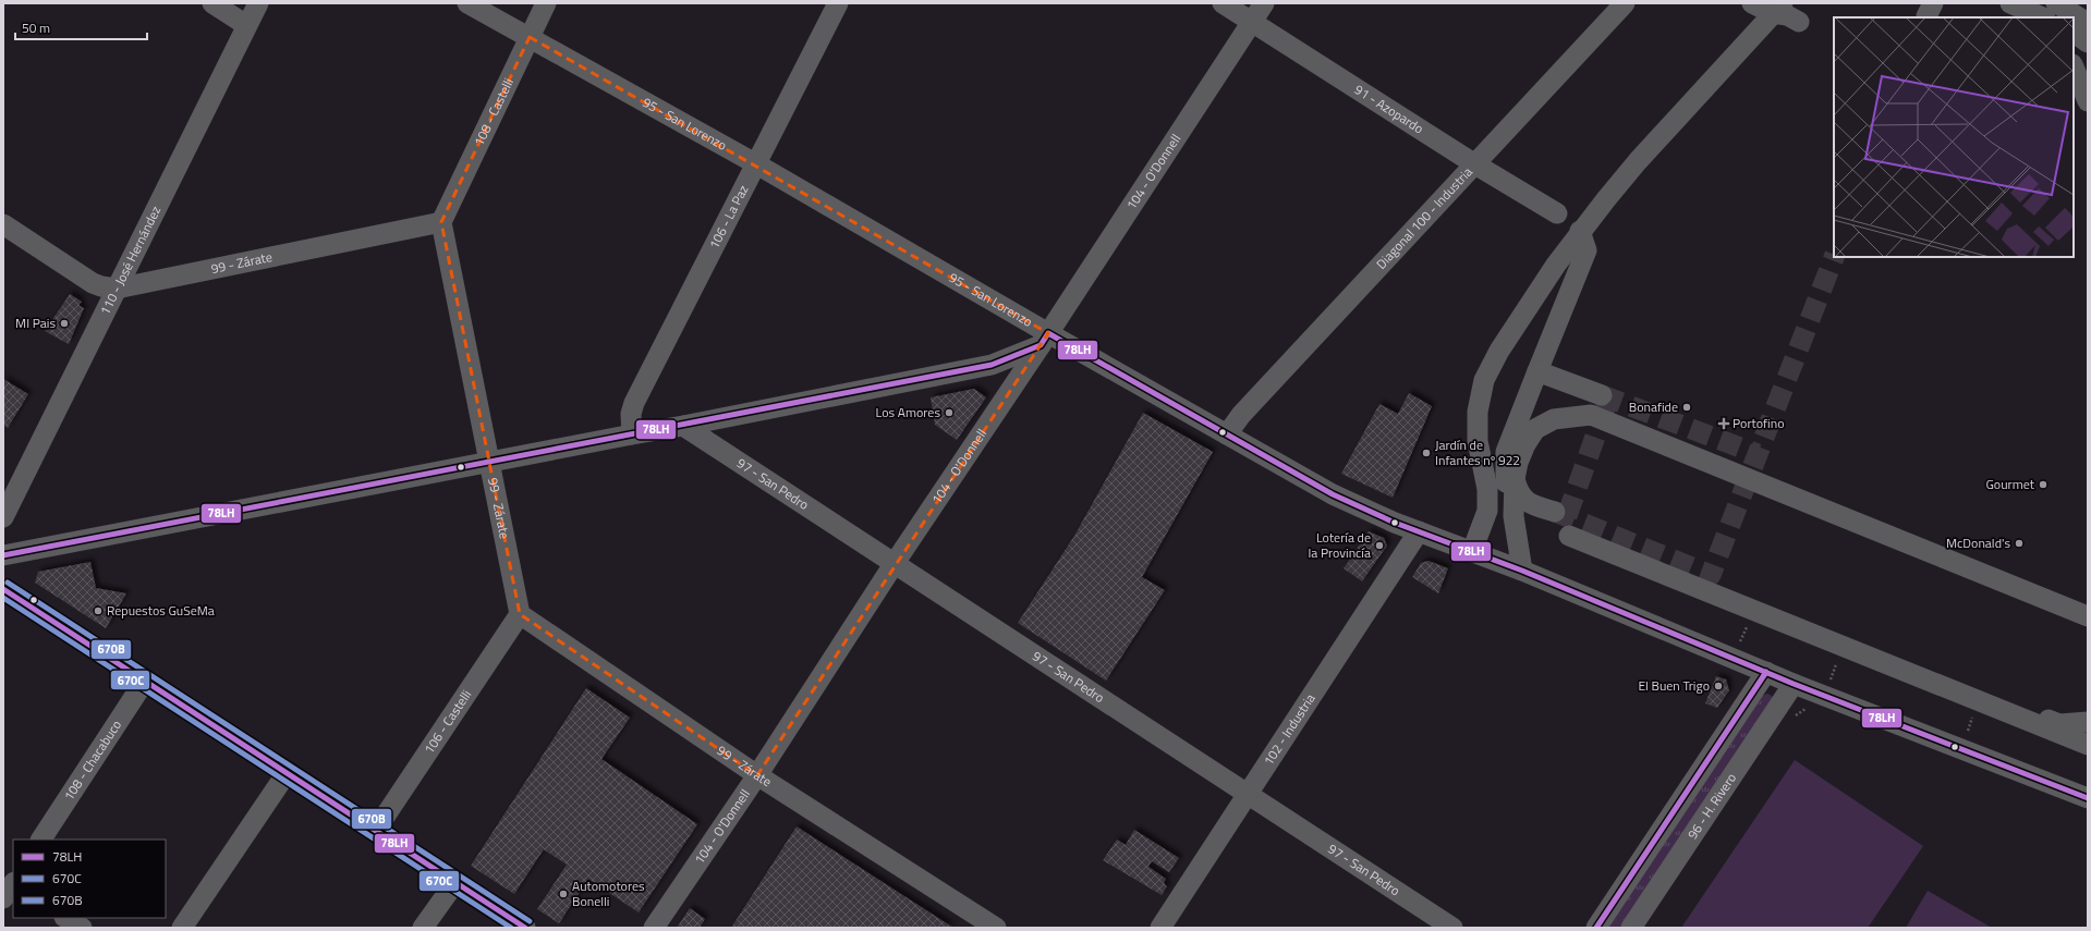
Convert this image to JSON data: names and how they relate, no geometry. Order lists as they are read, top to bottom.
{
  "streets": {
    "street": [
      "91 - Azopardo",
      "108 - Castelli",
      "95 - San Lorenzo",
      "104 - O'Donnell",
      "106 - La Paz",
      "Diagonal 100 - Industria",
      "110 - José Hernández",
      "99 - Zárate",
      "97 - San Pedro",
      "106 - Castelli",
      "102 - Industria",
      "108 - Chacabuco",
      "96 - H. Rivero"
    ]
  },
  "crossings": [
    ["91 - Azopardo", "104 - O'Donnell"],
    ["91 - Azopardo", "Diagonal 100 - Industria"],
    ["108 - Castelli", "95 - San Lorenzo"],
    ["108 - Castelli", "99 - Zárate"],
    ["95 - San Lorenzo", "104 - O'Donnell"],
    ["95 - San Lorenzo", "106 - La Paz"],
    ["95 - San Lorenzo", "Diagonal 100 - Industria"],
    ["95 - San Lorenzo", "102 - Industria"],
    ["95 - San Lorenzo", "96 - H. Rivero"],
    ["104 - O'Donnell", "99 - Zárate"],
    ["104 - O'Donnell", "97 - San Pedro"],
    ["110 - José Hernández", "99 - Zárate"],
    ["99 - Zárate", "106 - Castelli"],
    ["97 - San Pedro", "102 - Industria"]
  ],
  "places": {
    "other": [
      "MI Pais",
      "Bonafide",
      "Los Amores",
      "Jardín de Infantes nº 922",
      "Gourmet",
      "McDonald's",
      "Lotería de la Provincía",
      "Repuestos GuSeMa",
      "El Buen Trigo",
      "Automotores Bonelli"
    ],
    "health": ["Portofino"]
  },
  "lines": ["transit line 78LH", "transit line 670B", "transit line 670C"],
  "legend": ["78LH", "670C", "670B"],
  "scale_bar": "50 m"
}
